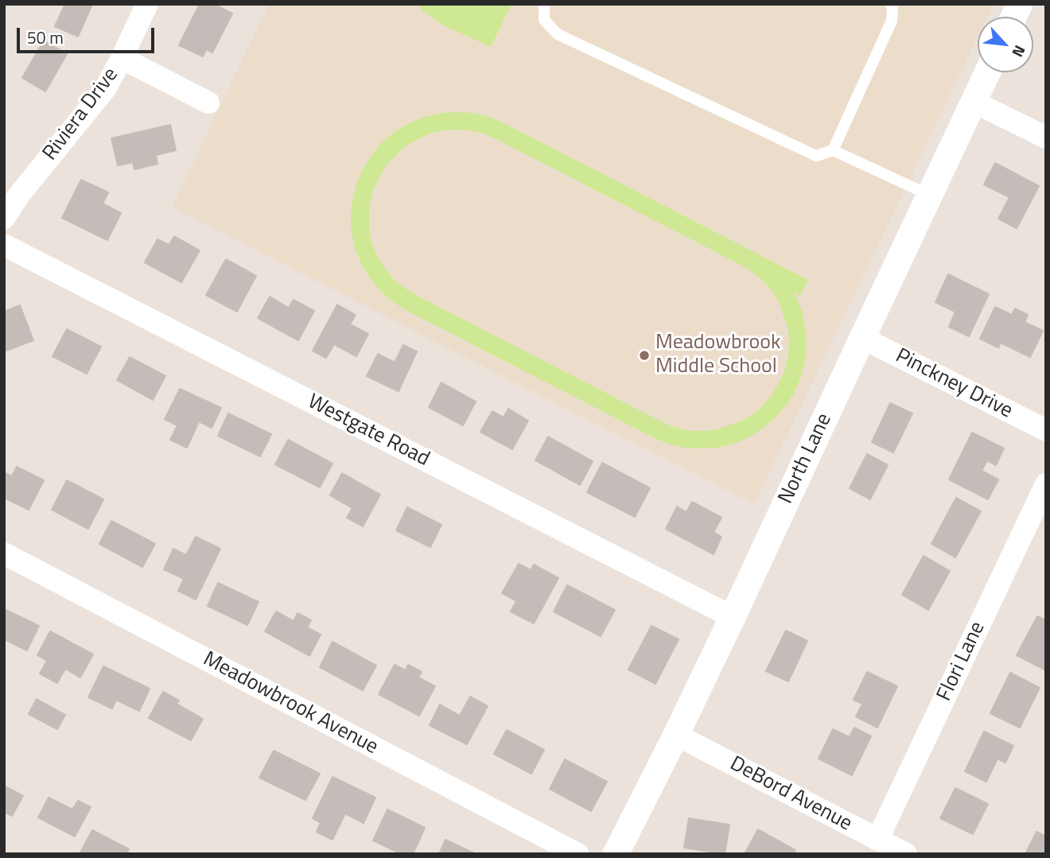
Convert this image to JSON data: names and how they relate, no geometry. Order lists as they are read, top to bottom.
{
  "streets": {
    "street": [
      "Riviera Drive",
      "Pinckney Drive",
      "Westgate Road",
      "North Lane",
      "Flori Lane",
      "Meadowbrook Avenue",
      "DeBord Avenue"
    ]
  },
  "crossings": [
    ["Pinckney Drive", "North Lane"],
    ["Westgate Road", "North Lane"],
    ["North Lane", "DeBord Avenue"],
    ["Flori Lane", "DeBord Avenue"]
  ],
  "places": ["Meadowbrook Middle School"],
  "scale_bar": "50 m",
  "north": "bottom right"
}
